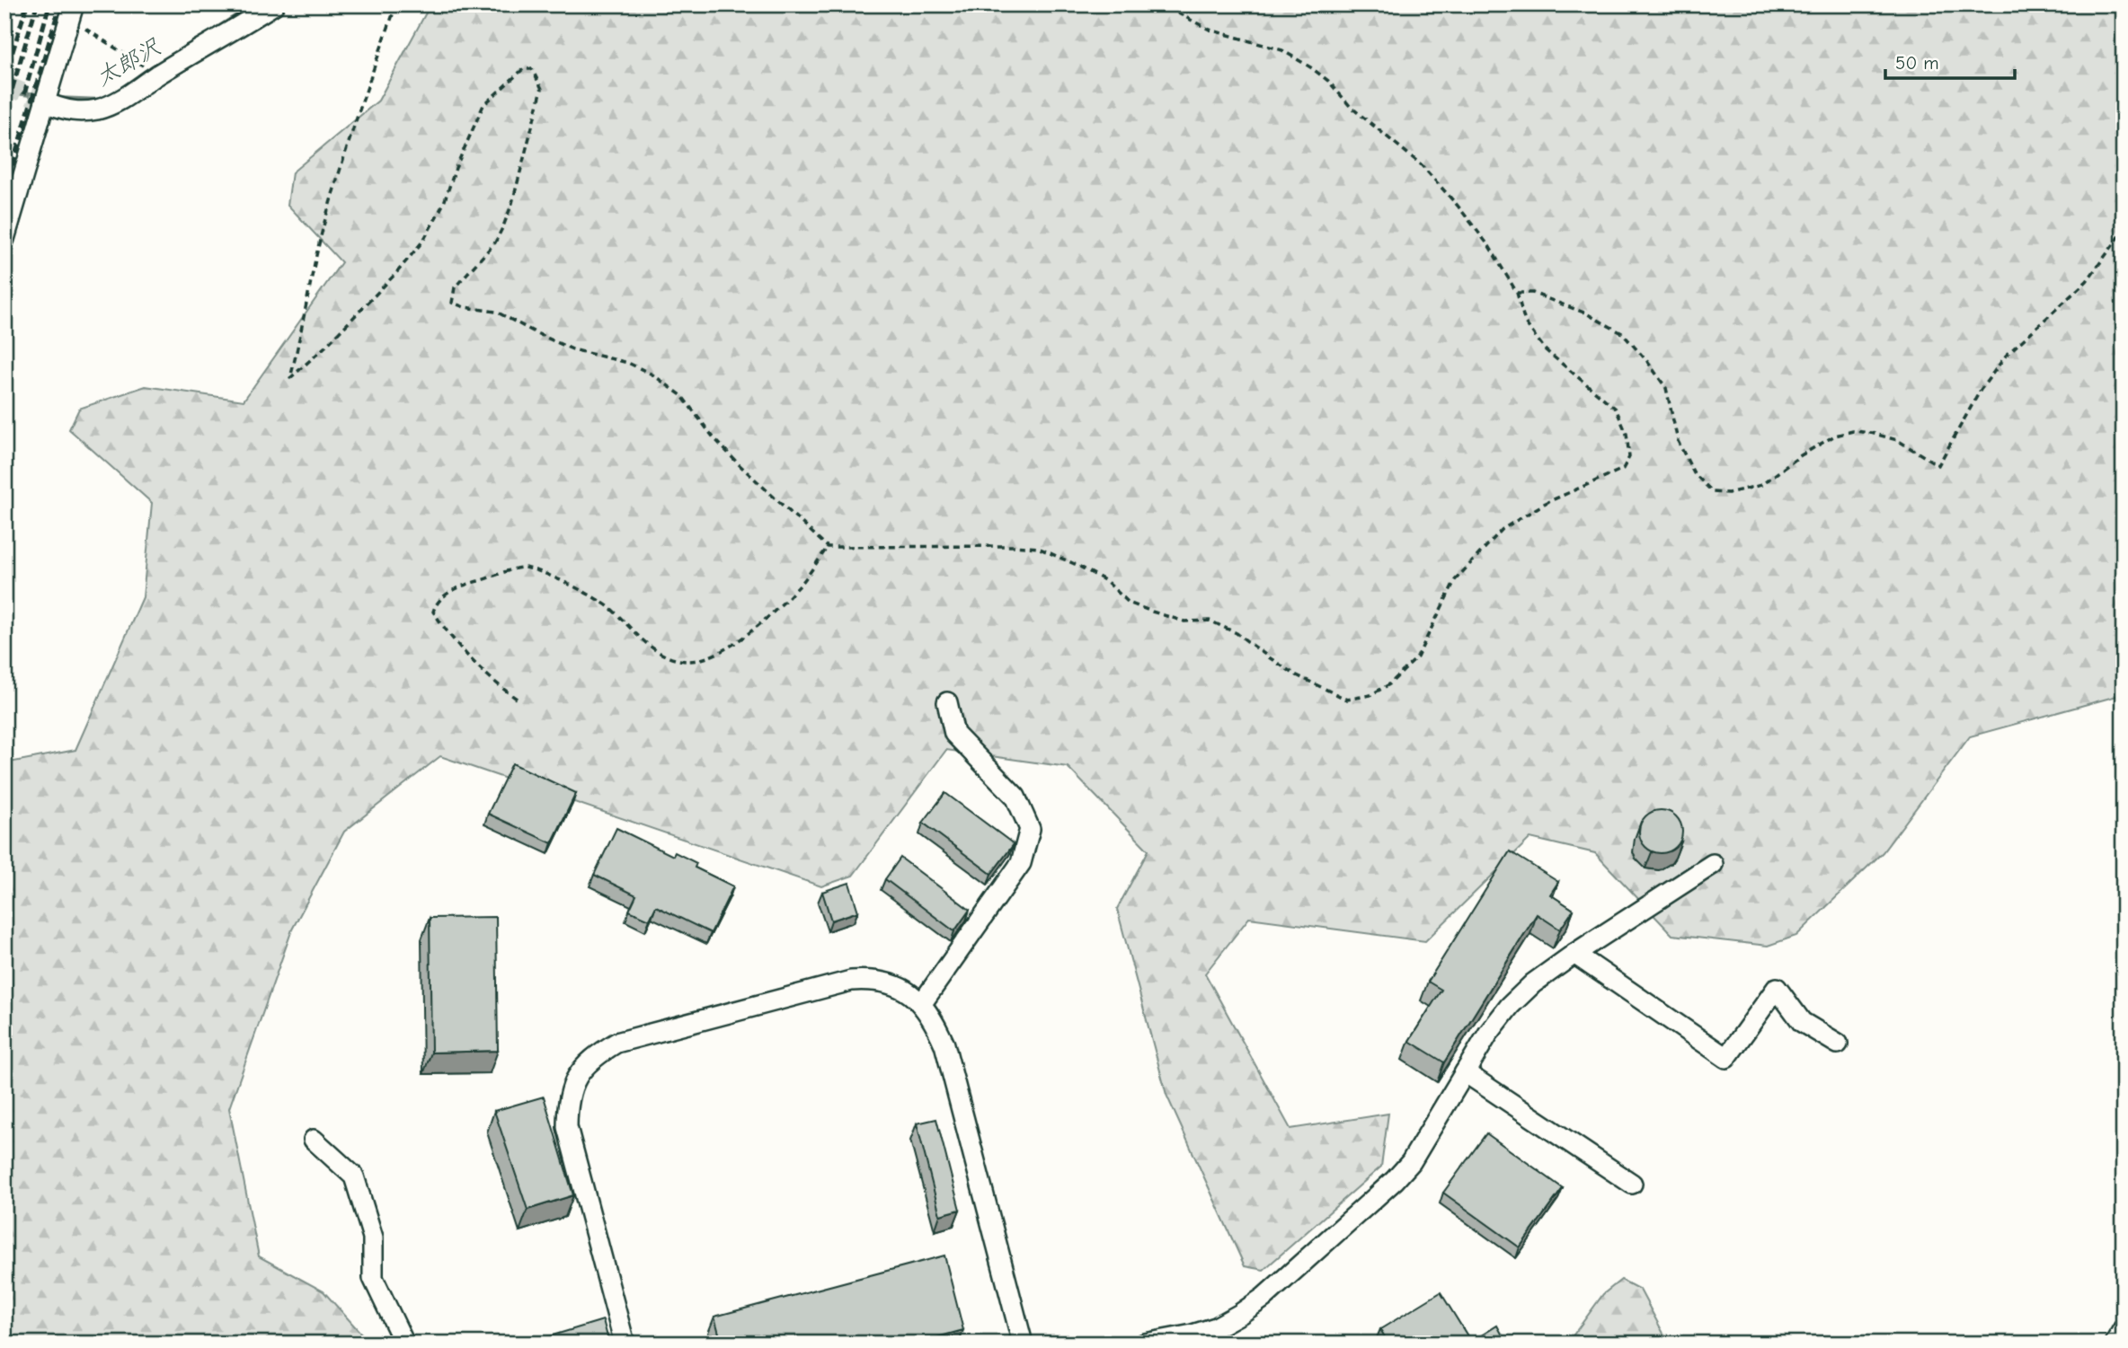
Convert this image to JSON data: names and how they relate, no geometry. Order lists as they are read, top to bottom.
{
  "water": ["太郎沢"],
  "scale_bar": "50 m"
}
